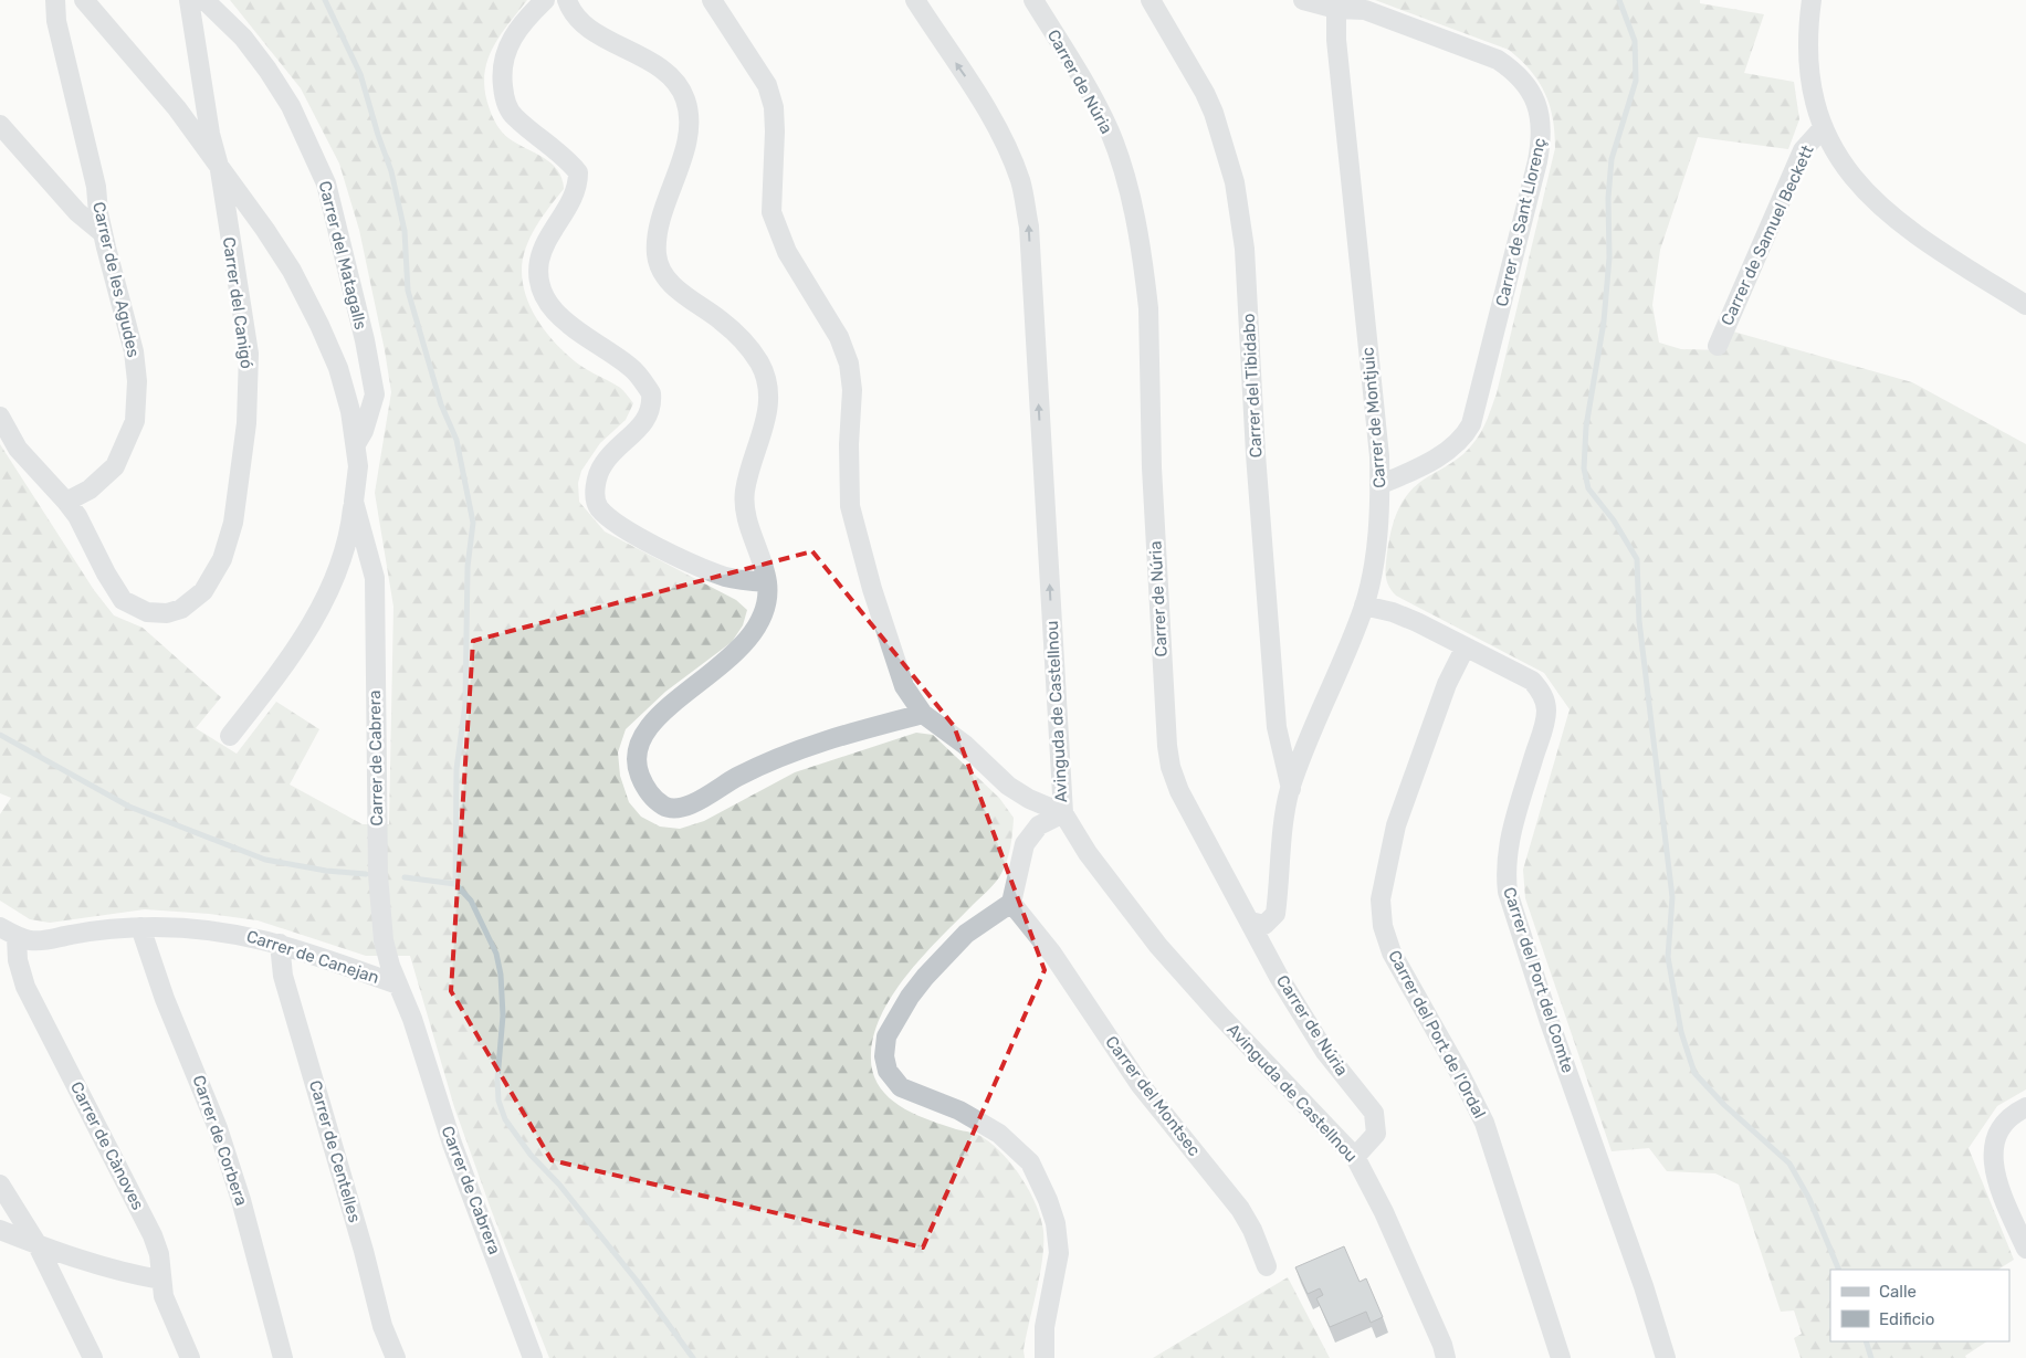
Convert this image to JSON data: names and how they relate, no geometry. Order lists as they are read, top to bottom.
{
  "streets": {
    "street": [
      "Carrer de Núria",
      "Carrer de Sant Llorenç",
      "Carrer de Samuel Beckett",
      "Carrer del Matagalls",
      "Carrer de les Agudes",
      "Carrer del Canigó",
      "Carrer del Tibidabo",
      "Carrer de Montjuic",
      "Avinguda de Castellnou",
      "Carrer de Cabrera",
      "Carrer de Canejan",
      "Carrer del Port del Comte",
      "Carrer del Port de l'Ordal",
      "Carrer del Montsec",
      "Carrer de Corbera",
      "Carrer de Cànoves",
      "Carrer de Centelles"
    ]
  },
  "crossings": [
    ["Carrer de Núria", "Carrer de Montjuic"],
    ["Carrer de Núria", "Avinguda de Castellnou"],
    ["Carrer de Sant Llorenç", "Carrer de Montjuic"],
    ["Carrer del Matagalls", "Carrer de Cabrera"],
    ["Carrer de les Agudes", "Carrer del Canigó"],
    ["Carrer del Canigó", "Carrer de Cabrera"],
    ["Carrer del Tibidabo", "Carrer de Montjuic"],
    ["Carrer de Montjuic", "Carrer del Port del Comte"],
    ["Carrer de Cabrera", "Carrer de Canejan"],
    ["Carrer de Canejan", "Carrer de Corbera"],
    ["Carrer de Canejan", "Carrer de Cànoves"],
    ["Carrer de Canejan", "Carrer de Centelles"],
    ["Carrer del Port del Comte", "Carrer del Port de l'Ordal"]
  ],
  "one_way": ["Avinguda de Castellnou"],
  "legend": ["Calle", "Edificio"]
}
